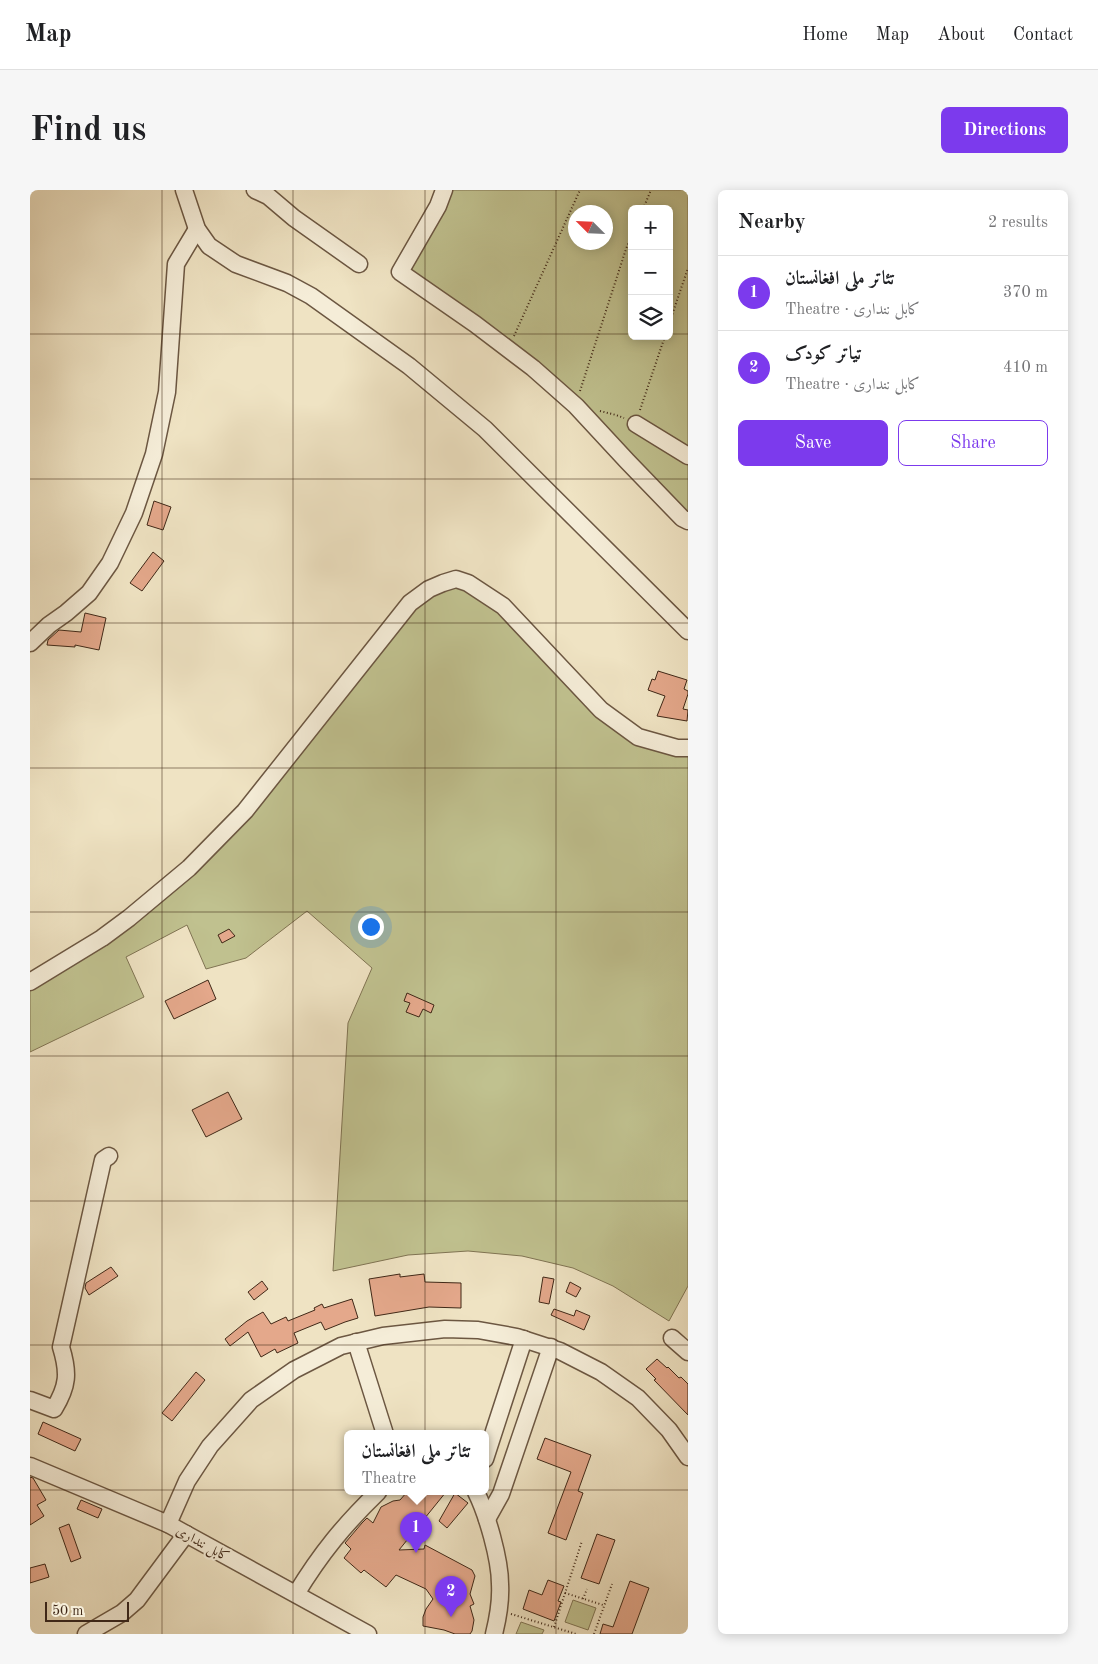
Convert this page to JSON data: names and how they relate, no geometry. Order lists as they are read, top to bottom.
{
  "streets": {
    "street": ["کابل ننداری"]
  },
  "scale_bar": "50 m",
  "north": "top left",
  "page": {
    "header": "Map",
    "nav": [
      "Home",
      "Map",
      "About",
      "Contact"
    ],
    "buttons": [
      "Directions",
      ["Save", "Share"]
    ],
    "title": "Find us",
    "heading": ["Nearby", "2 results"],
    "map_buttons": ["+", "−"],
    "list": [
      {
        "mark": "1",
        "name": "تئاتر ملی افغانستان",
        "note": "Theatre · کابل ننداری",
        "value": "370 m"
      },
      {
        "mark": "2",
        "name": "تیاتر کودک",
        "note": "Theatre · کابل ننداری",
        "value": "410 m"
      }
    ],
    "popup": ["تئاتر ملی افغانستان", "Theatre"],
    "pins": ["1", "2"],
    "scale": "50 m"
  }
}
